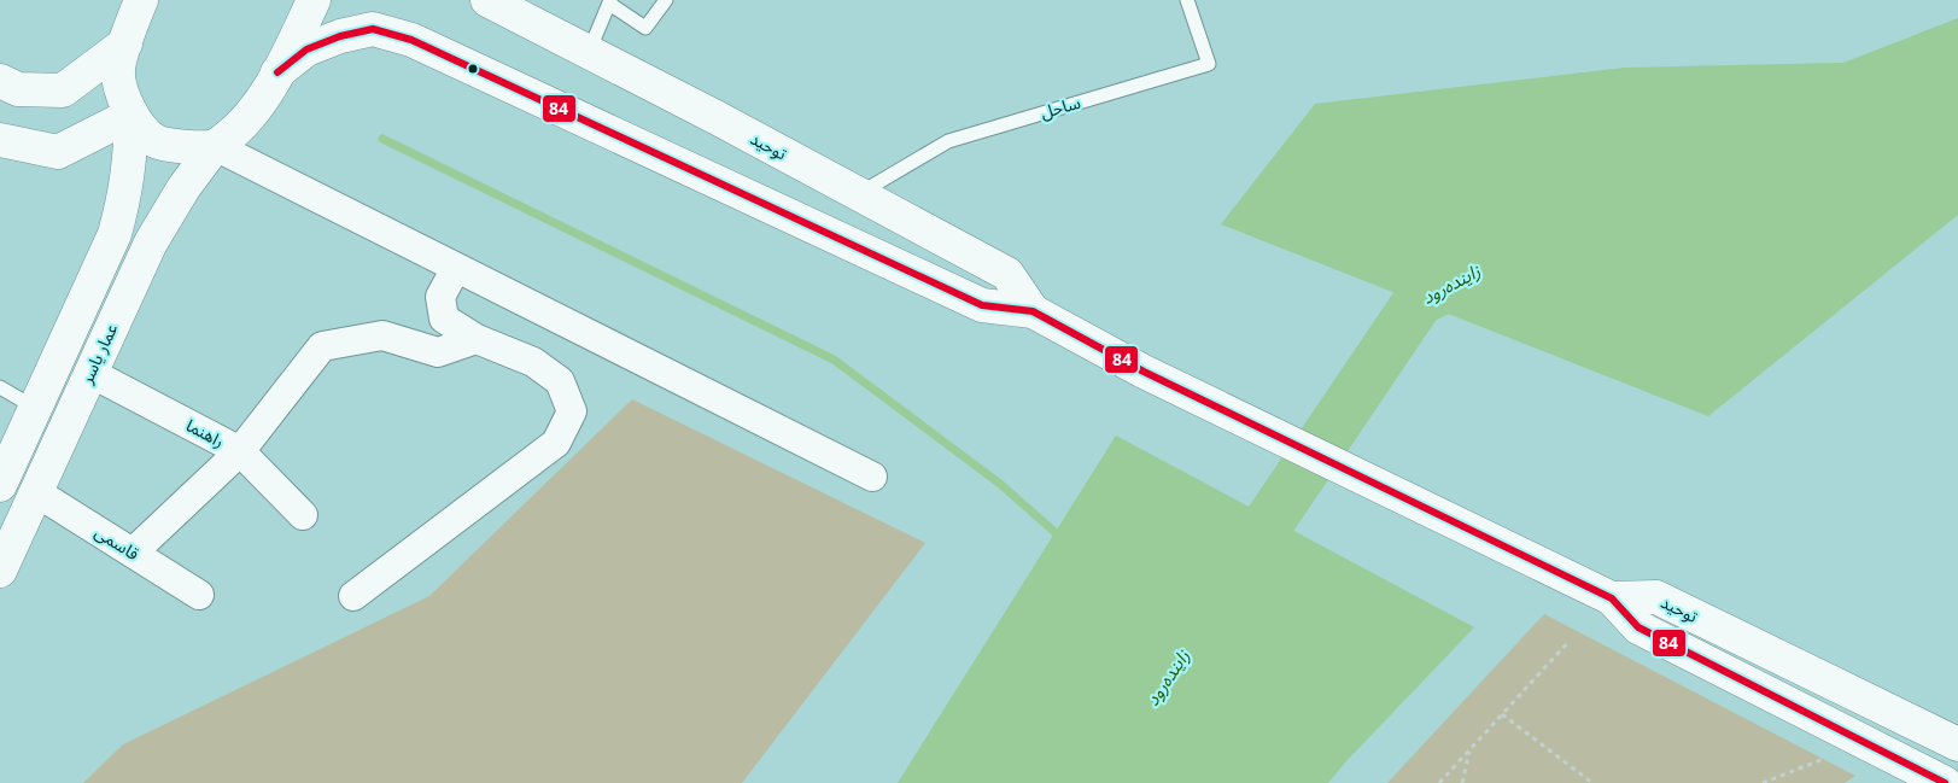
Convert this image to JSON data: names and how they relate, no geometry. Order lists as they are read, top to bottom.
{
  "streets": {
    "main road": ["توحید", "عمار یاسر"],
    "street": ["راهنما", "قاسمی"],
    "lane": ["ساحل"]
  },
  "crossings": [
    ["ساحل", "توحید"],
    ["توحید", "عمار یاسر"],
    ["عمار یاسر", "راهنما"],
    ["عمار یاسر", "قاسمی"]
  ],
  "water": ["زاینده‌رود"],
  "lines": ["transit line 84"]
}
